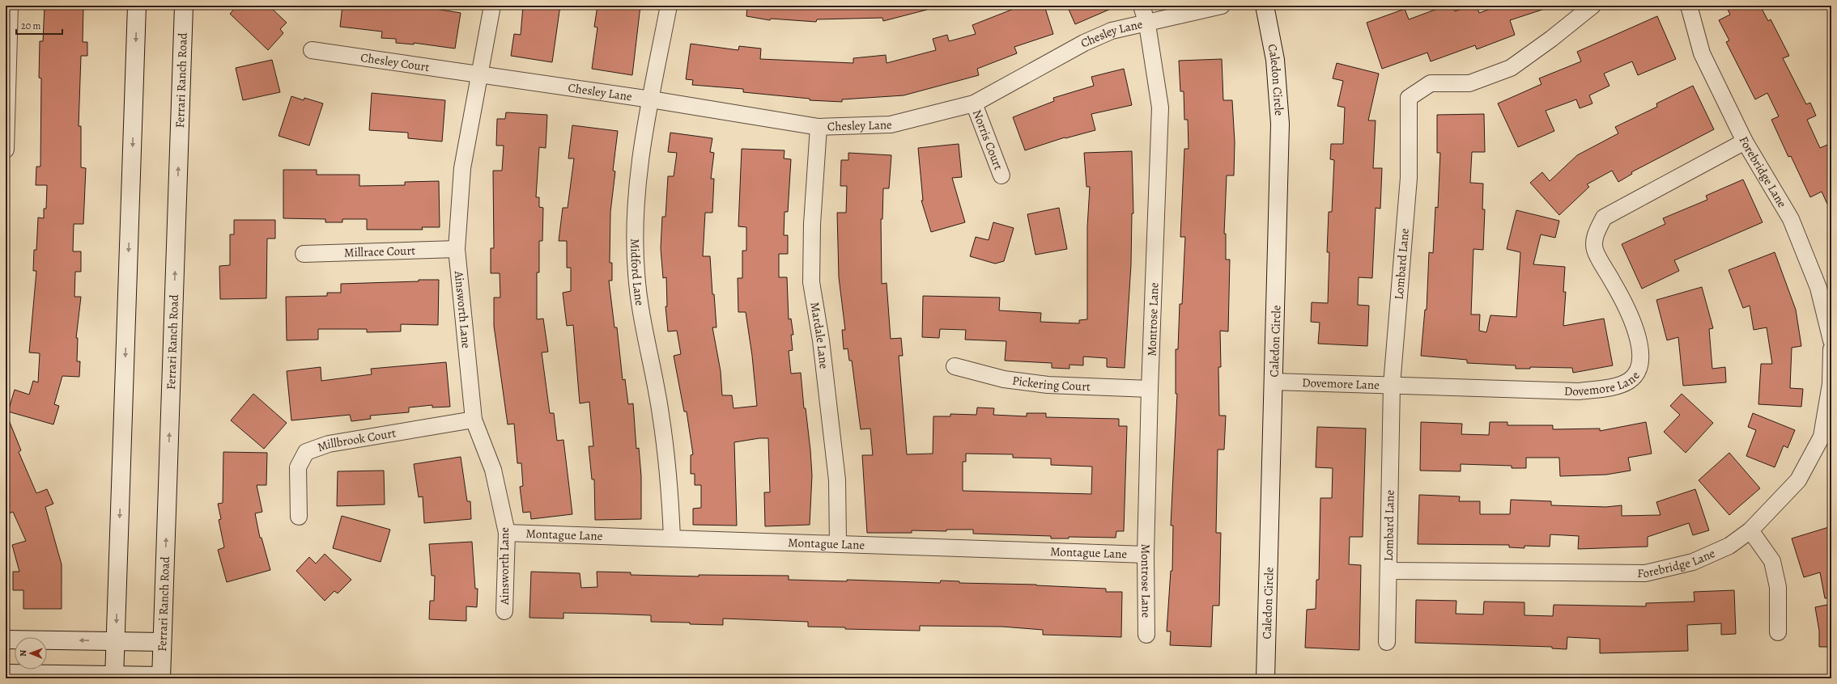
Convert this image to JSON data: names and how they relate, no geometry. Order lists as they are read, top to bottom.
{
  "streets": {
    "street": [
      "Chesley Lane",
      "Chesley Court",
      "Ferrari Ranch Road",
      "Caledon Circle",
      "Norris Court",
      "Forebridge Lane",
      "Millrace Court",
      "Lombard Lane",
      "Midford Lane",
      "Ainsworth Lane",
      "Montrose Lane",
      "Mardale Lane",
      "Dovemore Lane",
      "Pickering Court",
      "Millbrook Court",
      "Montague Lane"
    ]
  },
  "crossings": [
    ["Chesley Lane", "Chesley Court"],
    ["Chesley Lane", "Norris Court"],
    ["Chesley Lane", "Midford Lane"],
    ["Chesley Lane", "Ainsworth Lane"],
    ["Chesley Lane", "Montrose Lane"],
    ["Chesley Lane", "Mardale Lane"],
    ["Chesley Court", "Ainsworth Lane"],
    ["Caledon Circle", "Dovemore Lane"],
    ["Forebridge Lane", "Lombard Lane"],
    ["Forebridge Lane", "Dovemore Lane"],
    ["Millrace Court", "Ainsworth Lane"],
    ["Lombard Lane", "Dovemore Lane"],
    ["Midford Lane", "Montague Lane"],
    ["Ainsworth Lane", "Millbrook Court"],
    ["Ainsworth Lane", "Montague Lane"],
    ["Montrose Lane", "Pickering Court"],
    ["Montrose Lane", "Montague Lane"],
    ["Mardale Lane", "Montague Lane"]
  ],
  "scale_bar": "20 m",
  "north": "left"
}
